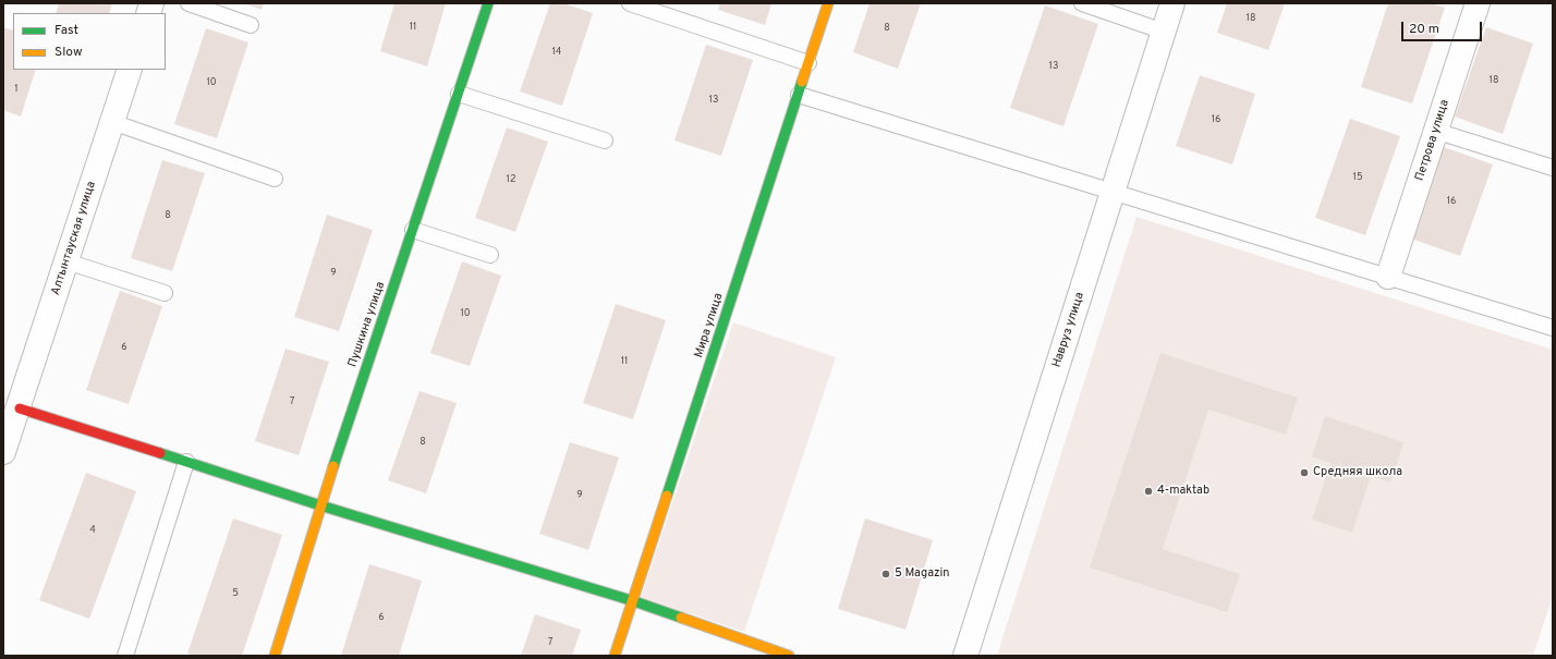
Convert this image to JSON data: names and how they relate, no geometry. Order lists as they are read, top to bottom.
{
  "streets": {
    "street": [
      "Петрова улица",
      "Алтынтауская улица",
      "Пушкина улица",
      "Мира улица",
      "Навруз улица"
    ]
  },
  "places": ["Средняя школа", "4-maktab", "5 Magazin"],
  "house_numbers": [
    "18",
    "11",
    "8",
    "14",
    "13",
    "18",
    "10",
    "1",
    "13",
    "16",
    "15",
    "12",
    "16",
    "8",
    "9",
    "10",
    "6",
    "11",
    "7",
    "8",
    "9",
    "4",
    "5",
    "6",
    "7"
  ],
  "legend": ["Fast", "Slow"],
  "scale_bar": "20 m"
}
